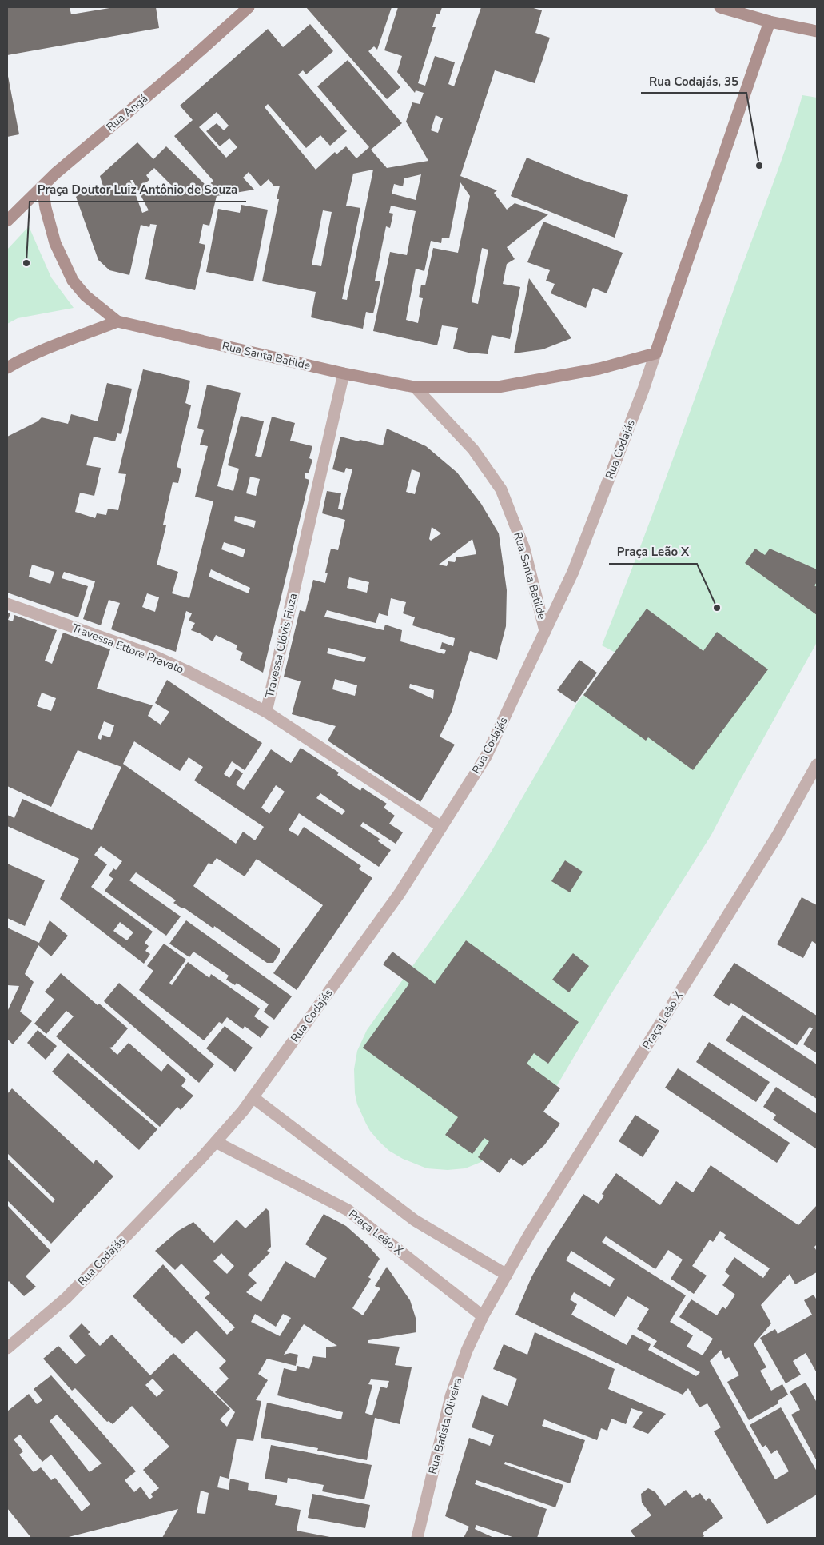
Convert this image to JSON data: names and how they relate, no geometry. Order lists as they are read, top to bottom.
{
  "streets": {
    "street": [
      "Rua Angá",
      "Rua Santa Batilde",
      "Rua Codajás",
      "Travessa Clóvis Fiuza",
      "Travessa Ettore Pravato",
      "Praça Leão X",
      "Rua Batista Oliveira"
    ]
  },
  "crossings": [
    ["Rua Santa Batilde", "Rua Codajás"],
    ["Rua Santa Batilde", "Travessa Clóvis Fiuza"],
    ["Rua Codajás", "Travessa Clóvis Fiuza"],
    ["Rua Codajás", "Praça Leão X"],
    ["Travessa Clóvis Fiuza", "Travessa Ettore Pravato"],
    ["Praça Leão X", "Rua Batista Oliveira"]
  ],
  "places": ["Rua Codajás, 35", "Praça Doutor Luiz Antônio de Souza", "Praça Leão X"]
}
